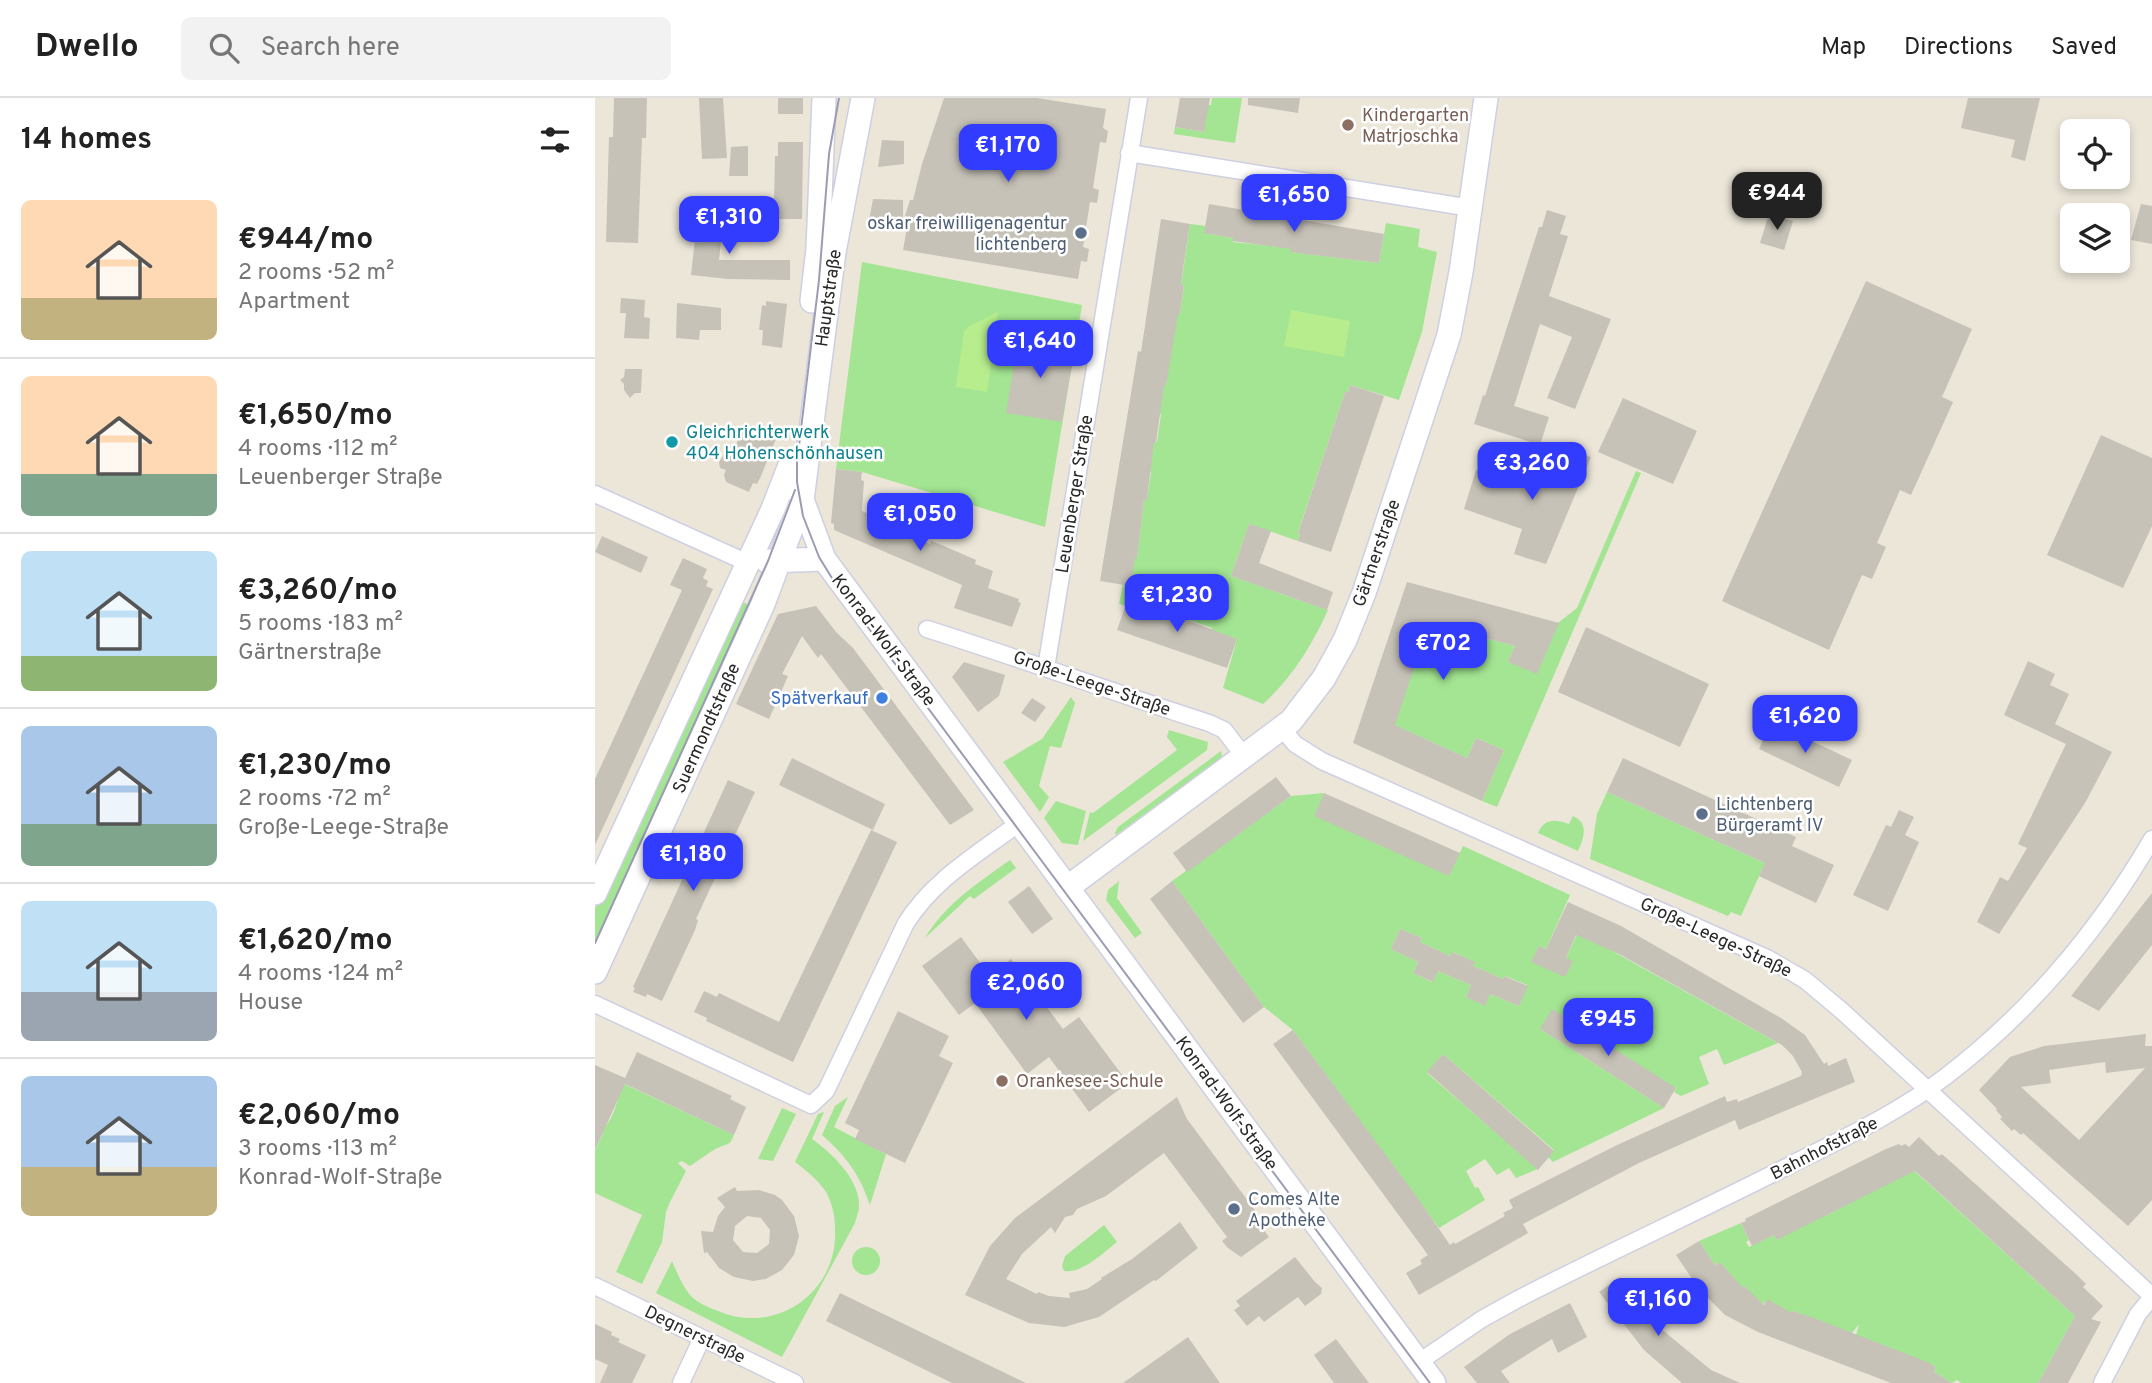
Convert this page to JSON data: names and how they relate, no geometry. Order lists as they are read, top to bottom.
{
  "streets": {
    "main road": [
      "Hauptstraße",
      "Gärtnerstraße",
      "Konrad-Wolf-Straße",
      "Suermondtstraße"
    ],
    "street": [
      "Leuenberger Straße",
      "Große-Leege-Straße",
      "Bahnhofstraße",
      "Degnerstraße"
    ]
  },
  "crossings": [
    ["Hauptstraße", "Konrad-Wolf-Straße"],
    ["Hauptstraße", "Suermondtstraße"],
    ["Leuenberger Straße", "Große-Leege-Straße"],
    ["Gärtnerstraße", "Konrad-Wolf-Straße"],
    ["Gärtnerstraße", "Große-Leege-Straße"],
    ["Konrad-Wolf-Straße", "Suermondtstraße"],
    ["Konrad-Wolf-Straße", "Bahnhofstraße"],
    ["Große-Leege-Straße", "Bahnhofstraße"]
  ],
  "places": [
    "Kindergarten Matrjoschka",
    "oskar freiwilligenagentur lichtenberg",
    "Gleichrichterwerk 404 Hohenschönhausen",
    "Spätverkauf",
    "Lichtenberg Bürgeramt IV",
    "Orankesee-Schule",
    "Comes Alte Apotheke"
  ],
  "page": {
    "header": "Dwello",
    "search": "Search here",
    "nav": ["Map", "Directions", "Saved"],
    "heading": "14 homes",
    "price": [
      "€1,170",
      "€944",
      "€1,650",
      "€1,310",
      "€1,640",
      "€3,260",
      "€1,050",
      "€1,230",
      "€702",
      "€1,620",
      "€1,180",
      "€2,060",
      "€945",
      "€1,160"
    ],
    "list": [
      {
        "name": "€944/mo",
        "note": "2 rooms · 52 m² · Apartment"
      },
      {
        "name": "€1,650/mo",
        "note": "4 rooms · 112 m² · Leuenberger Straße"
      },
      {
        "name": "€3,260/mo",
        "note": "5 rooms · 183 m² · Gärtnerstraße"
      },
      {
        "name": "€1,230/mo",
        "note": "2 rooms · 72 m² · Große-Leege-Straße"
      },
      {
        "name": "€1,620/mo",
        "note": "4 rooms · 124 m² · House"
      },
      {
        "name": "€2,060/mo",
        "note": "3 rooms · 113 m² · Konrad-Wolf-Straße"
      }
    ]
  }
}
